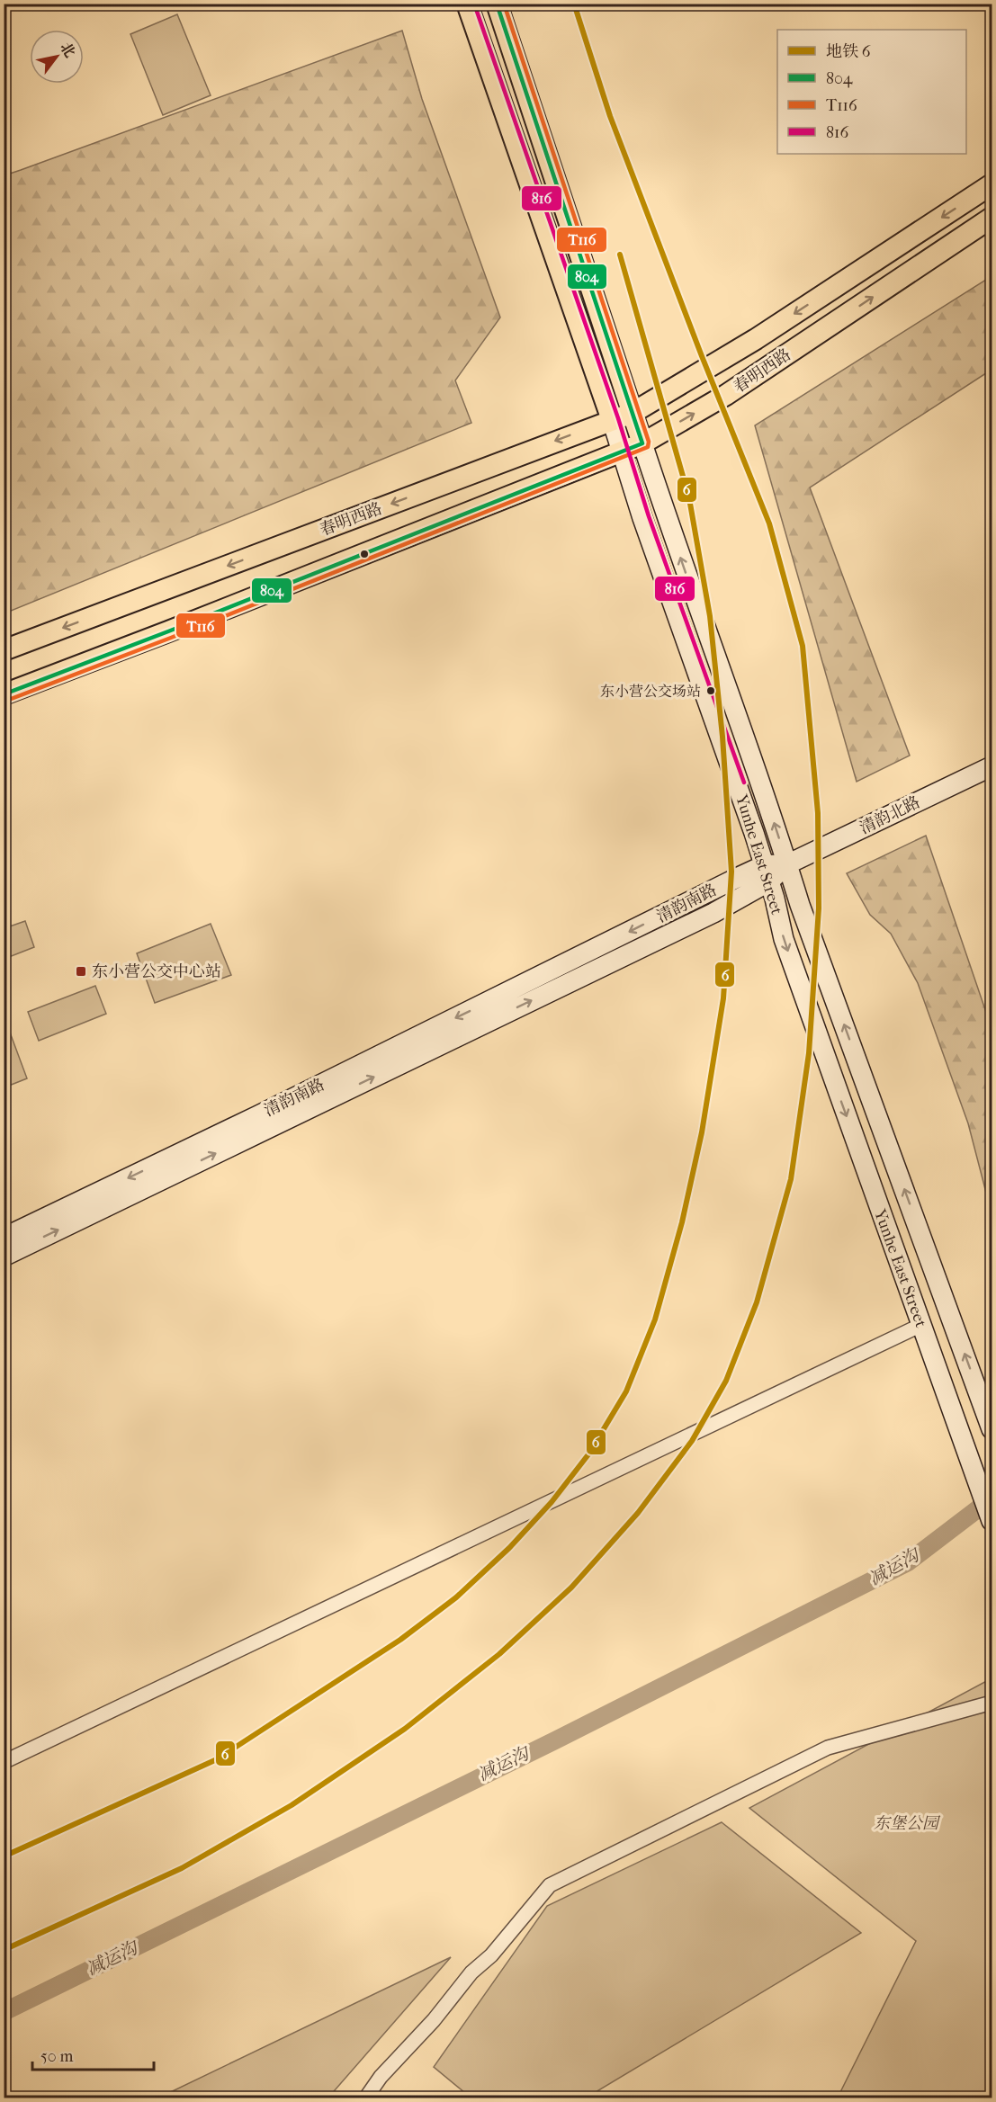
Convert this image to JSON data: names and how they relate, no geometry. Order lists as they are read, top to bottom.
{
  "streets": {
    "main road": [
      "春明西路",
      "清韵北路",
      "Yunhe East Street",
      "清韵南路"
    ]
  },
  "crossings": [
    ["春明西路", "Yunhe East Street"],
    ["清韵北路", "Yunhe East Street"],
    ["清韵北路", "清韵南路"],
    ["Yunhe East Street", "清韵南路"]
  ],
  "water": ["减运沟"],
  "parks": ["东堡公园"],
  "places": {
    "other": ["东小营公交场站"],
    "transit": ["东小营公交中心站"]
  },
  "lines": [
    "metro line 6",
    "transit line 804",
    "transit line T116",
    "transit line 816"
  ],
  "legend": [
    "地铁 6",
    "804",
    "T116",
    "816"
  ],
  "scale_bar": "50 m",
  "north": "top right"
}
